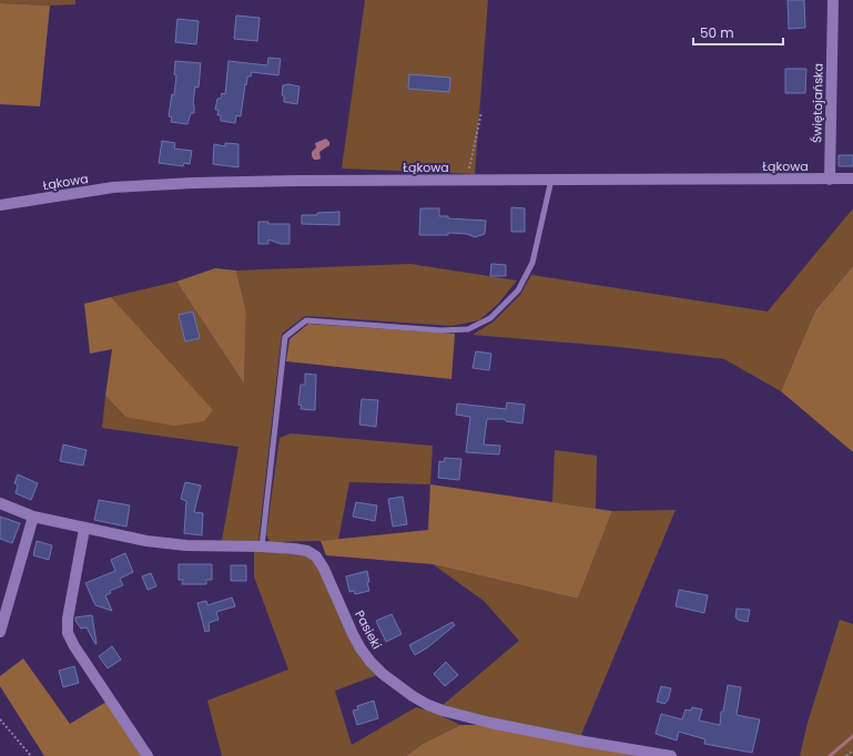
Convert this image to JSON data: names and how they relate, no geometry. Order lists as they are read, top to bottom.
{
  "streets": {
    "street": ["Świętojańska", "Łąkowa", "Pasieki"]
  },
  "crossings": [
    ["Świętojańska", "Łąkowa"]
  ],
  "scale_bar": "50 m"
}
